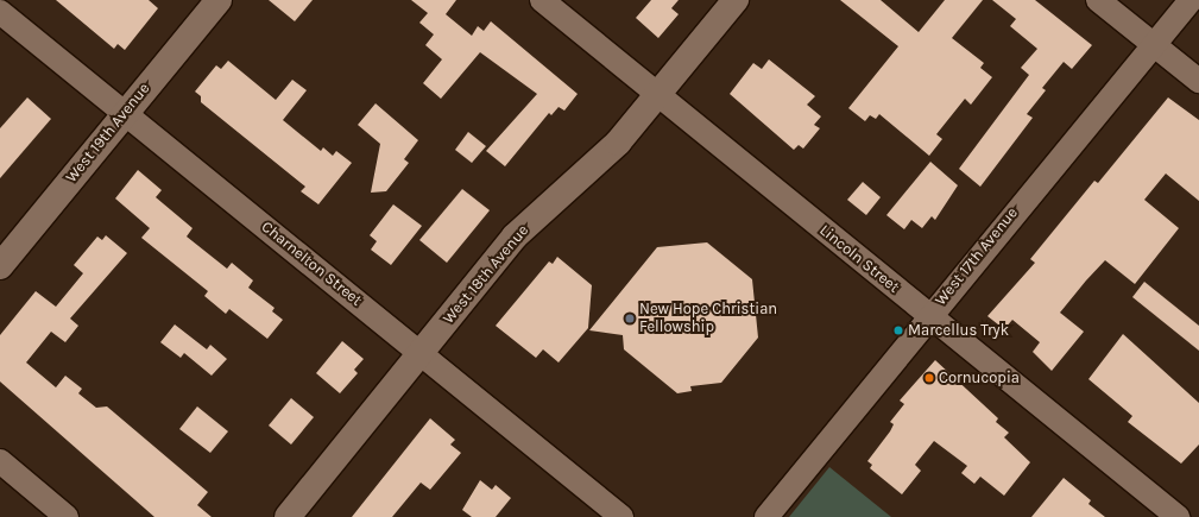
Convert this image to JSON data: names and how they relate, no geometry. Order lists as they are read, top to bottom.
{
  "streets": {
    "main road": ["West 19th Avenue", "West 18th Avenue"],
    "street": ["West 17th Avenue", "Lincoln Street", "Charnelton Street"]
  },
  "crossings": [
    ["West 19th Avenue", "Charnelton Street"],
    ["West 17th Avenue", "Lincoln Street"],
    ["Lincoln Street", "West 18th Avenue"],
    ["Charnelton Street", "West 18th Avenue"]
  ],
  "places": ["New Hope Christian Fellowship", "Marcellus Tryk", "Cornucopia"]
}
